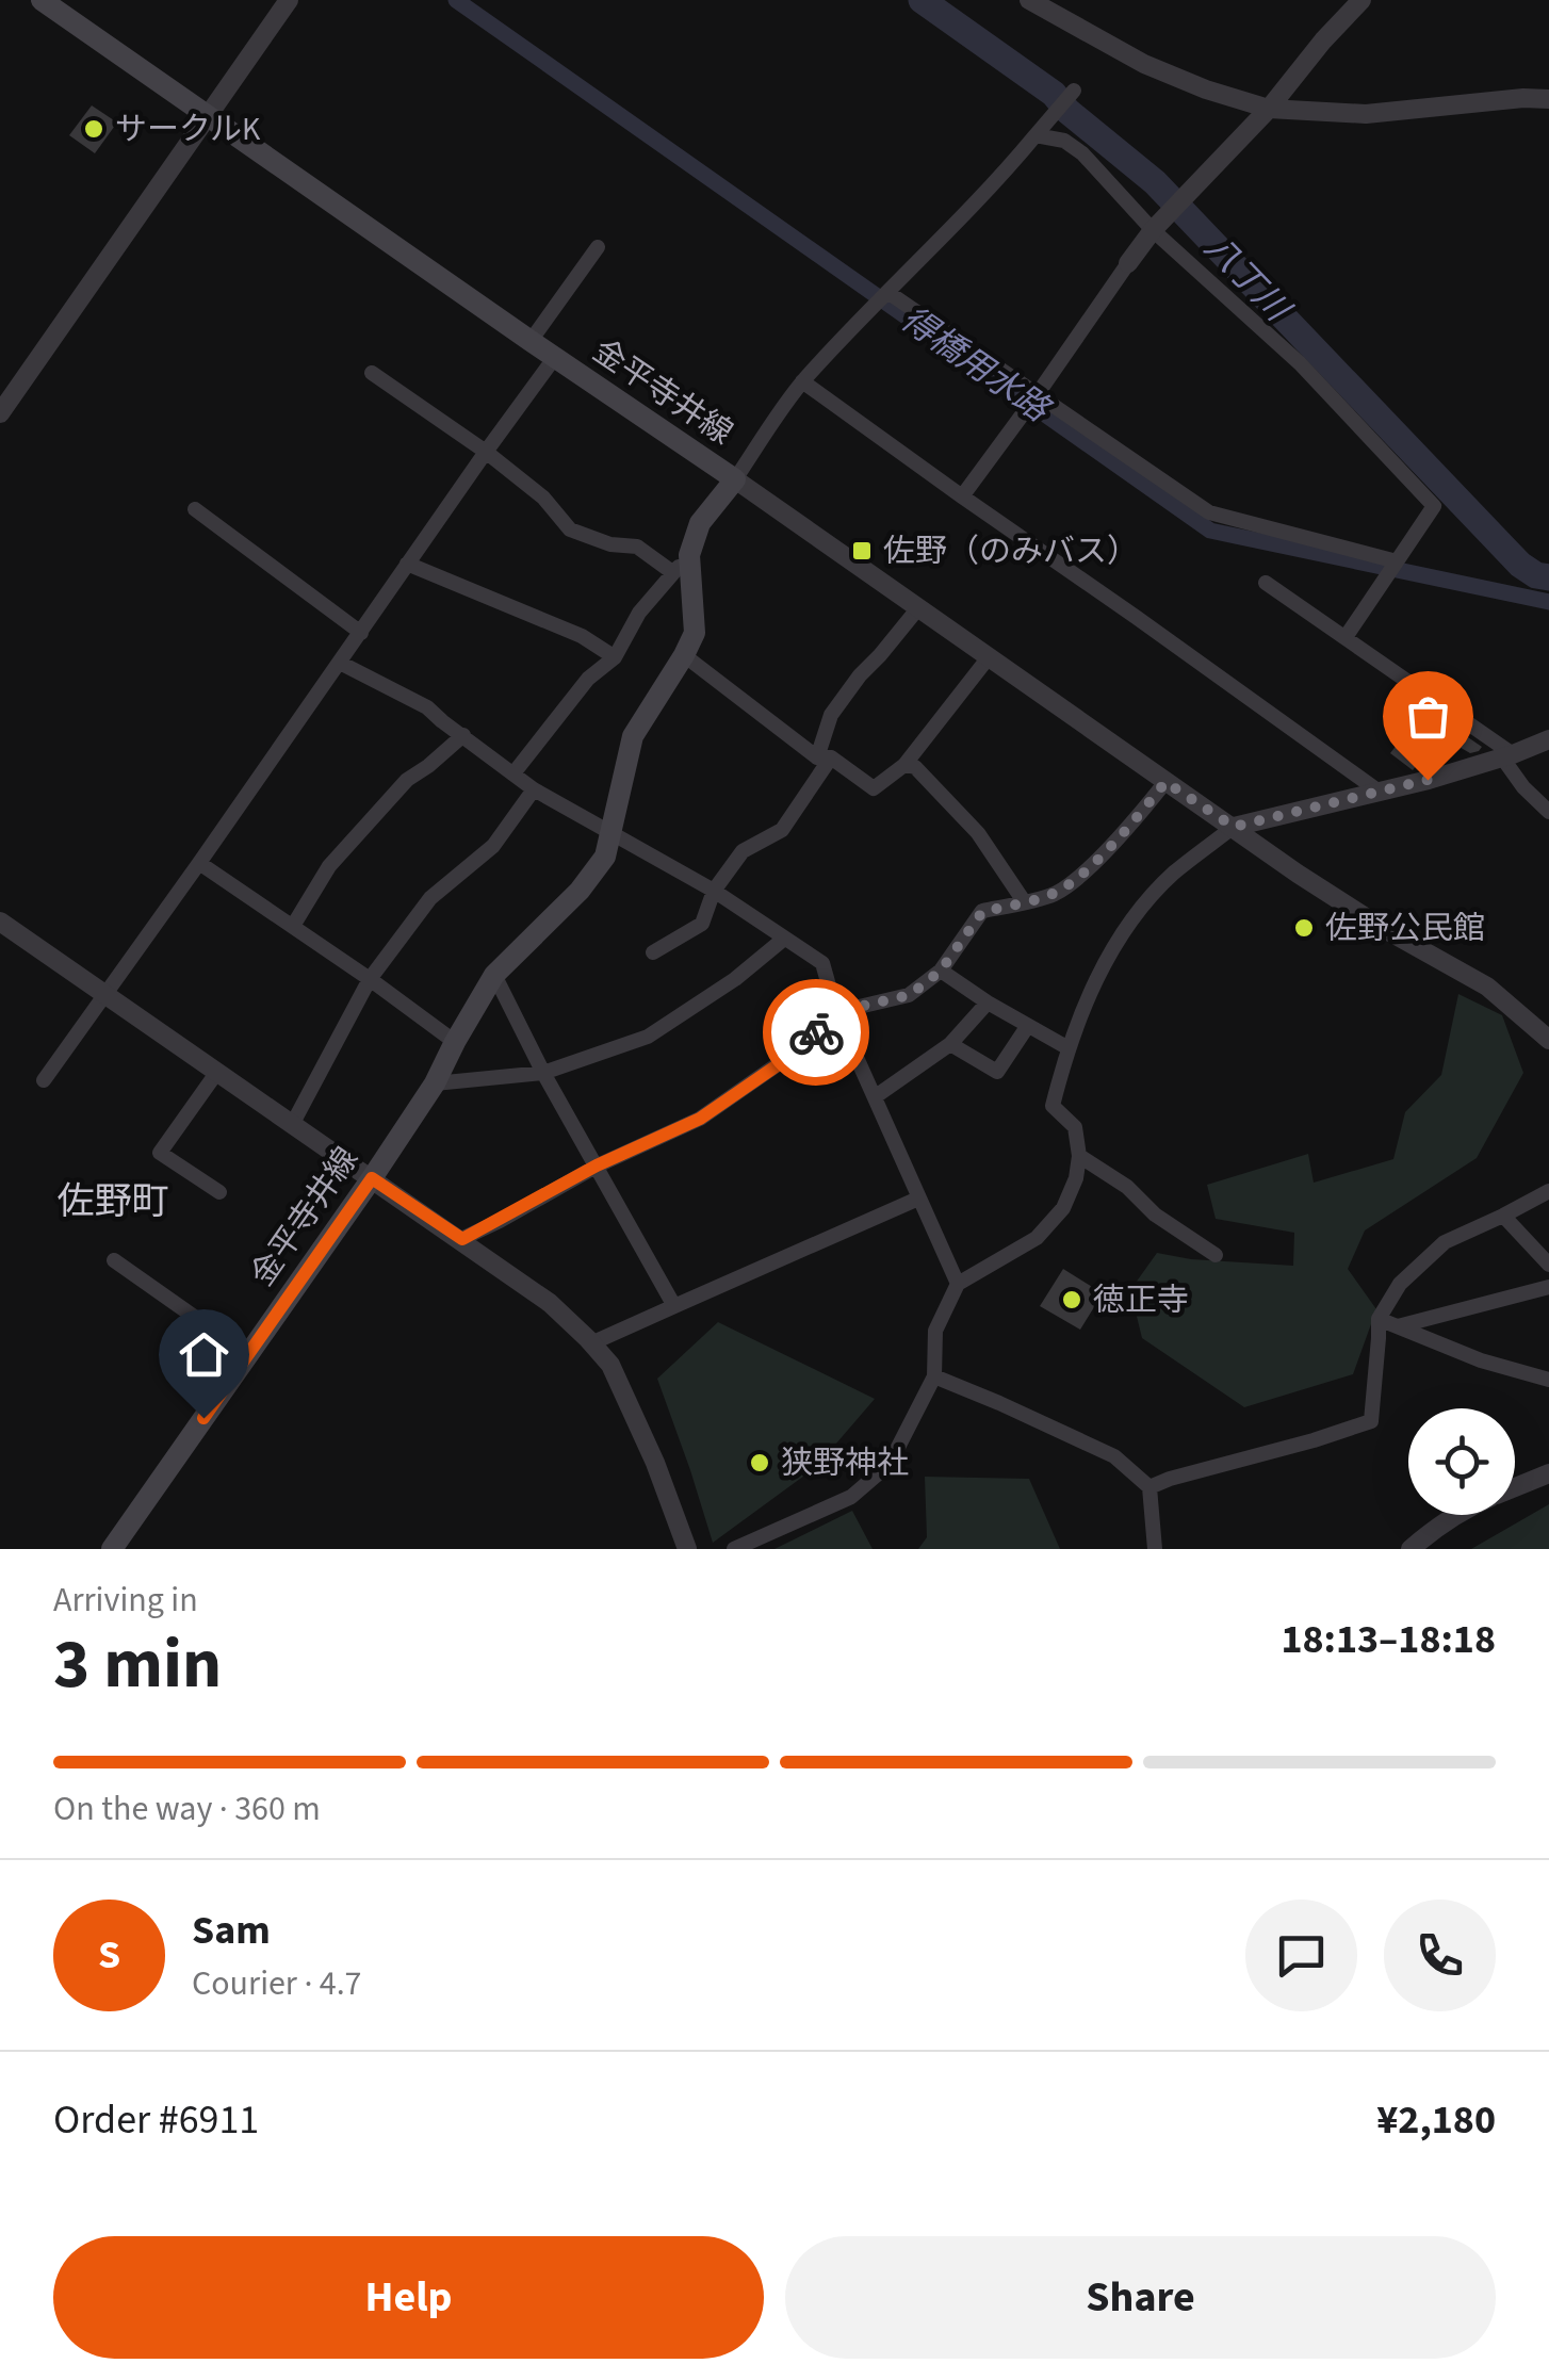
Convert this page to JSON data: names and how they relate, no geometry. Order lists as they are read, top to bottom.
{
  "streets": {
    "main road": ["金平寺井線"]
  },
  "districts": ["佐野町"],
  "water": ["八丁川", "得橋用水路"],
  "places": {
    "other": [
      "サークルK",
      "佐野公民館",
      "徳正寺",
      "狭野神社"
    ],
    "transit": ["佐野（のみバス）"]
  },
  "page": {
    "heading": ["3 min", "Arriving in", "18:13–18:18"],
    "panel": [
      "Sam",
      "Courier · 4.7",
      "Order #6911",
      "¥2,180"
    ],
    "bar": "On the way · 360 m",
    "round": "S",
    "buttons": ["Help", "Share"]
  }
}
